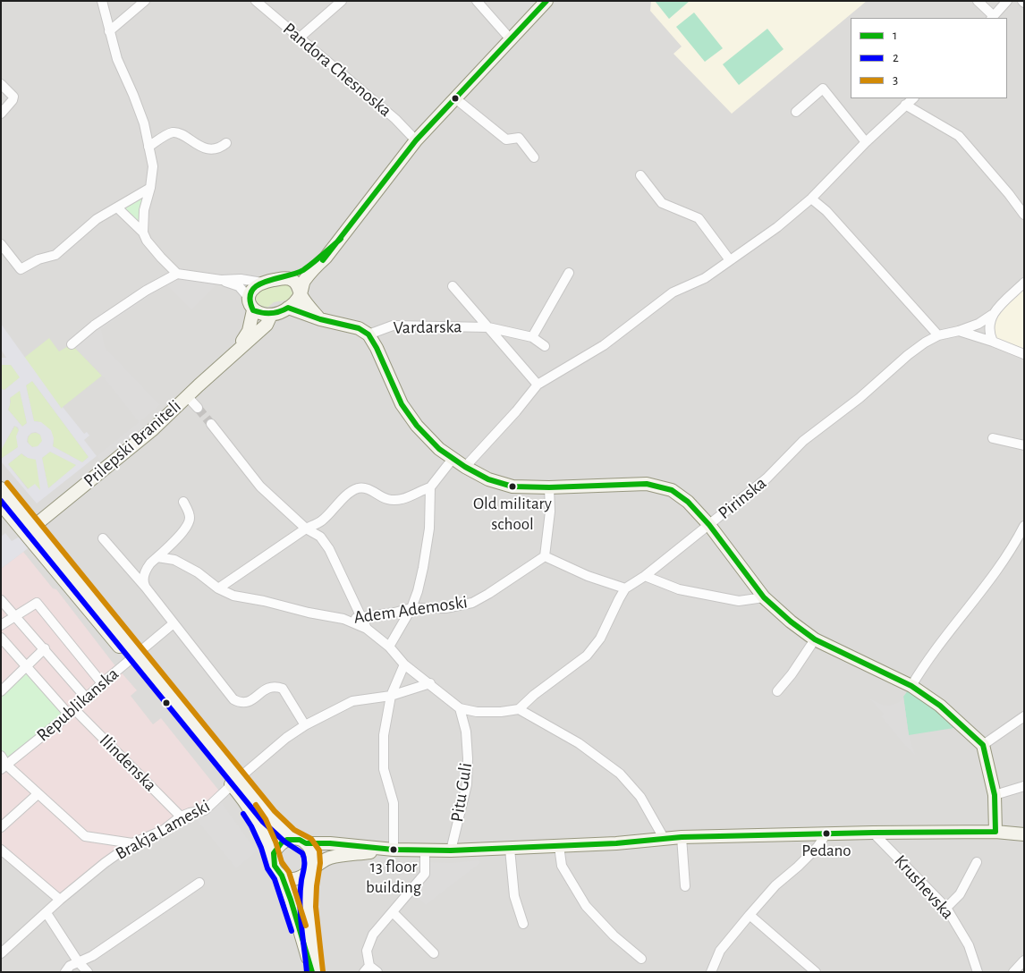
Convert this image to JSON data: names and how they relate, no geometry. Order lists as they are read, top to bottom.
{
  "streets": {
    "street": [
      "Pandora Chesnoska",
      "Vardarska",
      "Prilepski Braniteli",
      "Pirinska",
      "Adem Ademoski",
      "Republikanska",
      "Ilindenska",
      "Pitu Guli",
      "Brakja Lameski",
      "Krushevska"
    ]
  },
  "crossings": [
    ["Republikanska", "Ilindenska"],
    ["Ilindenska", "Brakja Lameski"]
  ],
  "places": ["Old military school", "Pedano", "13 floor building"],
  "lines": ["transit line 1", "transit line 3", "transit line 2"],
  "legend": ["1", "2", "3"]
}
